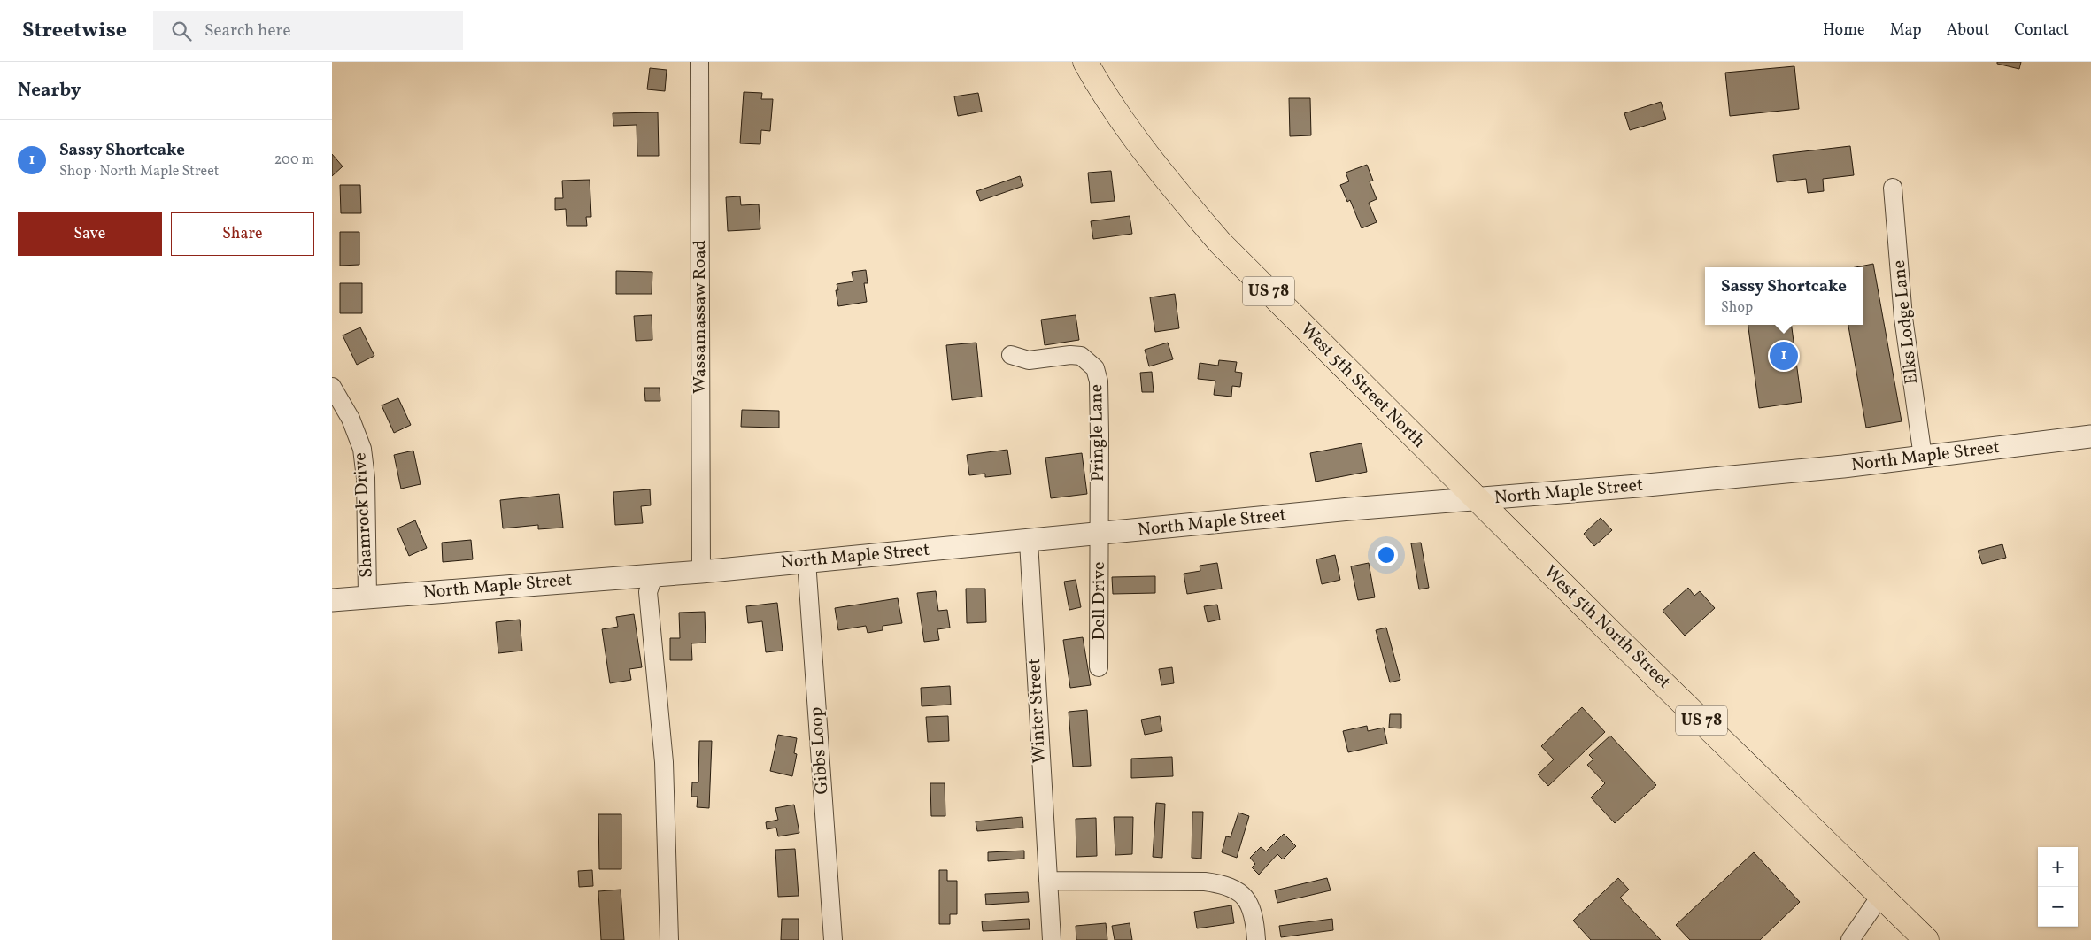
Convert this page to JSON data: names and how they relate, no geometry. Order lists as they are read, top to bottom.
{
  "streets": {
    "main road": ["US 78", "West 5th Street North", "West 5th North Street"],
    "street": [
      "Wassamassaw Road",
      "Elks Lodge Lane",
      "Pringle Lane",
      "North Maple Street",
      "Shamrock Drive",
      "Dell Drive",
      "Winter Street",
      "Gibbs Loop"
    ]
  },
  "crossings": [
    ["Wassamassaw Road", "North Maple Street"],
    ["Elks Lodge Lane", "North Maple Street"],
    ["West 5th Street North", "North Maple Street"],
    ["West 5th Street North", "West 5th North Street"],
    ["Pringle Lane", "North Maple Street"],
    ["Pringle Lane", "Dell Drive"],
    ["North Maple Street", "Shamrock Drive"],
    ["North Maple Street", "Dell Drive"],
    ["North Maple Street", "West 5th North Street"],
    ["North Maple Street", "Winter Street"],
    ["North Maple Street", "Gibbs Loop"]
  ],
  "page": {
    "header": "Streetwise",
    "search": "Search here",
    "nav": [
      "Home",
      "Map",
      "About",
      "Contact"
    ],
    "heading": "Nearby",
    "list": [
      {
        "mark": "1",
        "name": "Sassy Shortcake",
        "note": "Shop · North Maple Street",
        "value": "200 m"
      }
    ],
    "buttons": ["Save", "Share"],
    "popup": ["Sassy Shortcake", "Shop"],
    "pins": "1",
    "map_buttons": ["+", "−"]
  }
}
